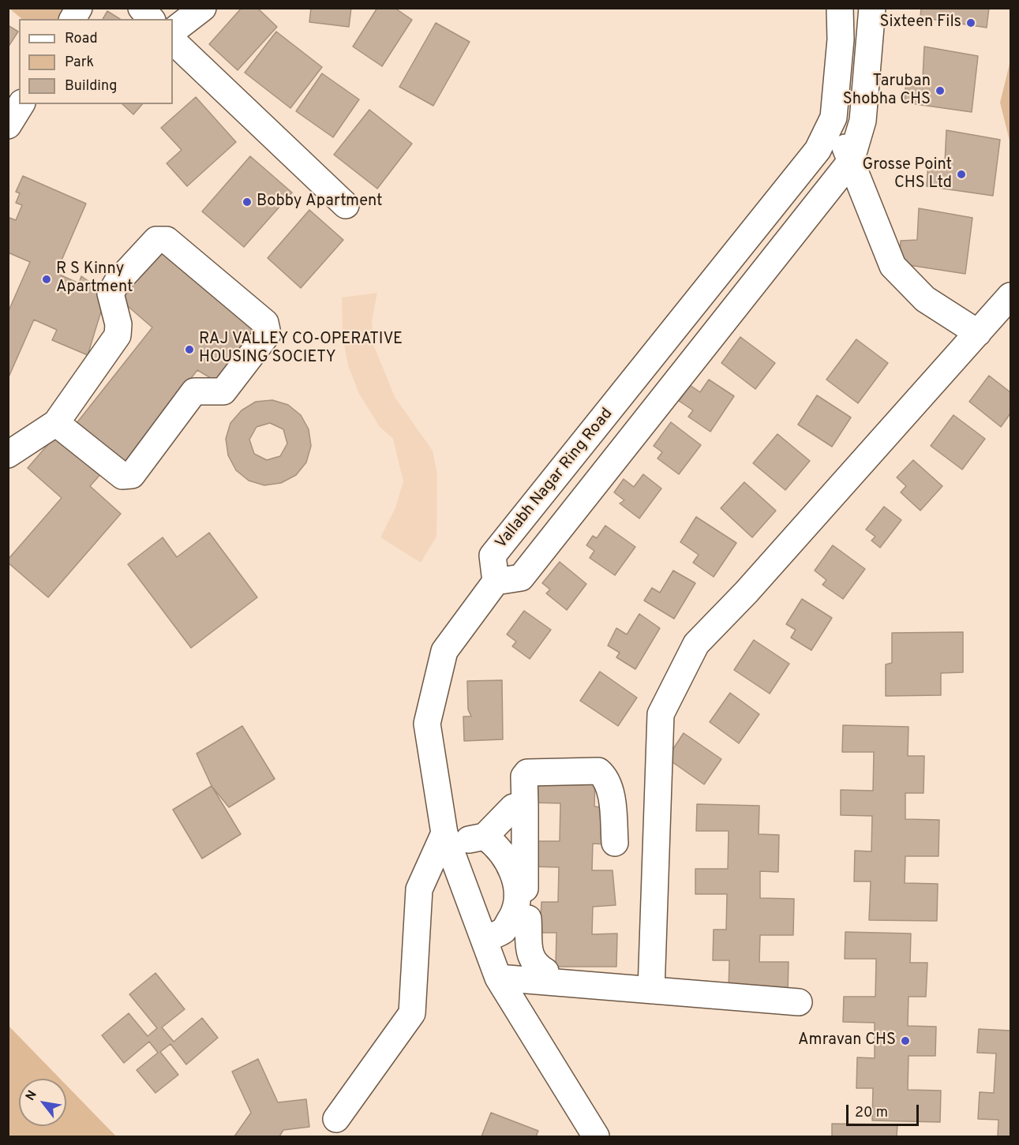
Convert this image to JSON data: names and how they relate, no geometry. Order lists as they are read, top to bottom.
{
  "streets": {
    "street": ["Vallabh Nagar Ring Road"]
  },
  "places": [
    "Sixteen Fils",
    "Taruban Shobha CHS",
    "Grosse Point CHS Ltd",
    "Bobby Apartment",
    "R S Kinny Apartment",
    "RAJ VALLEY CO-OPERATIVE HOUSING SOCIETY",
    "Amravan CHS"
  ],
  "legend": ["Road", "Park", "Building"],
  "scale_bar": "20 m",
  "north": "top left"
}
